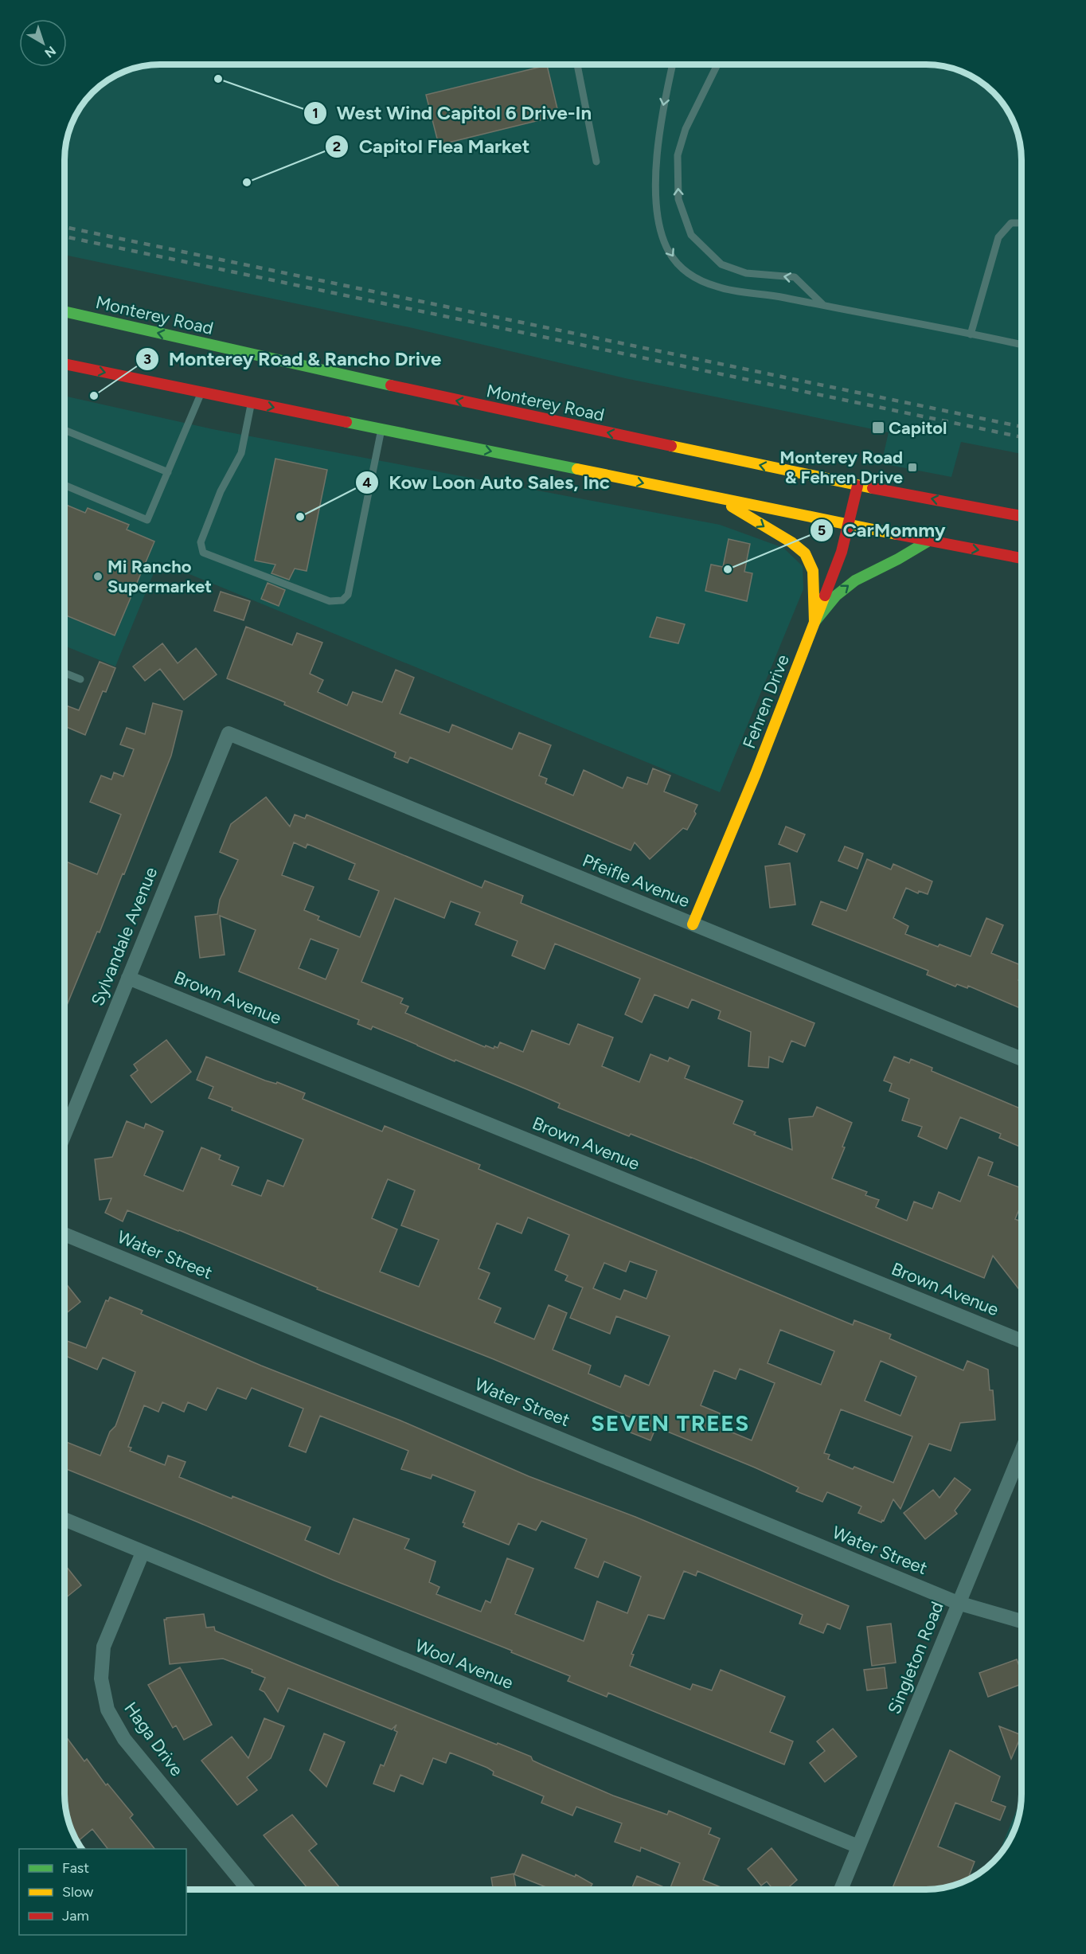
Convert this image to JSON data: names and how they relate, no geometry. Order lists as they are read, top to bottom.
{
  "streets": {
    "main road": ["Monterey Road", "Fehren Drive"],
    "street": [
      "Pfeifle Avenue",
      "Sylvandale Avenue",
      "Brown Avenue",
      "Water Street",
      "Singleton Road",
      "Wool Avenue",
      "Haga Drive"
    ]
  },
  "crossings": [
    ["Monterey Road", "Fehren Drive"],
    ["Fehren Drive", "Pfeifle Avenue"],
    ["Pfeifle Avenue", "Sylvandale Avenue"],
    ["Sylvandale Avenue", "Brown Avenue"],
    ["Water Street", "Singleton Road"],
    ["Singleton Road", "Wool Avenue"],
    ["Wool Avenue", "Haga Drive"]
  ],
  "districts": ["SEVEN TREES"],
  "places": {
    "other": [
      "West Wind Capitol 6 Drive-In",
      "Capitol Flea Market",
      "Monterey Road & Rancho Drive",
      "Kow Loon Auto Sales, Inc",
      "CarMommy",
      "Mi Rancho Supermarket"
    ],
    "transit": ["Capitol", "Monterey Road & Fehren Drive"]
  },
  "legend": ["Fast", "Slow", "Jam"],
  "north": "bottom right"
}
